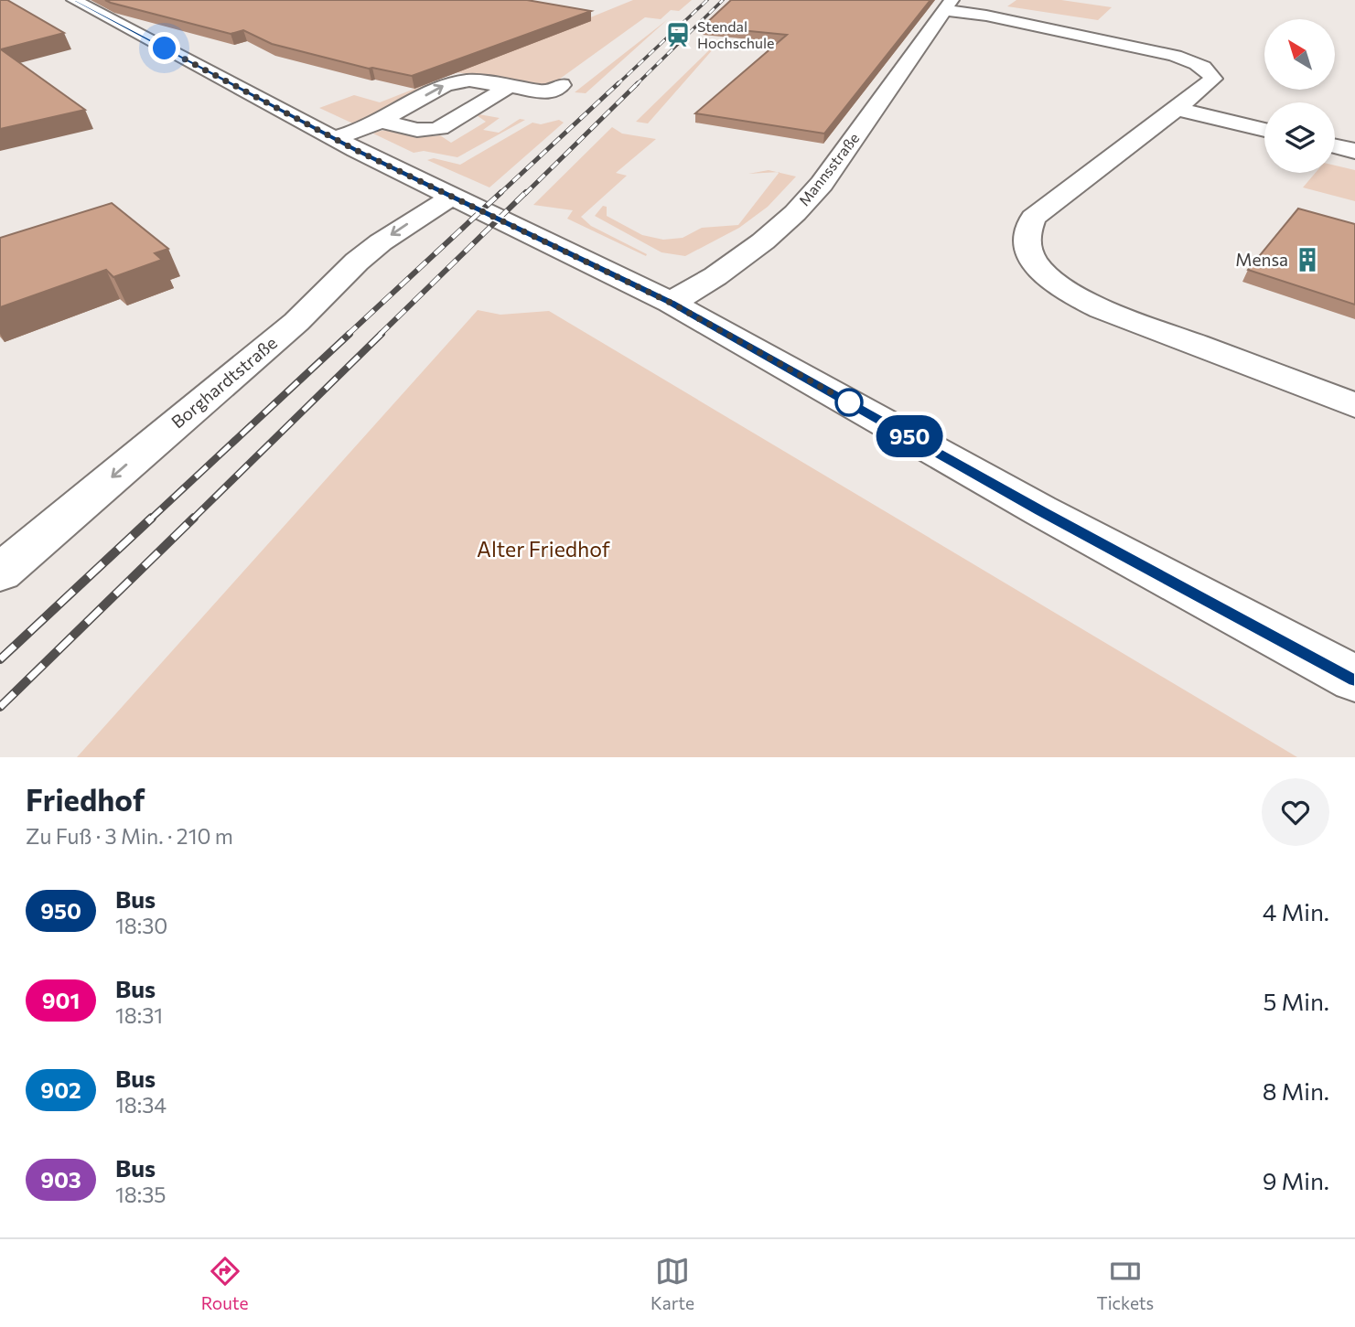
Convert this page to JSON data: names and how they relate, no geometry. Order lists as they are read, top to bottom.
{
  "streets": {
    "street": ["Mannsstraße", "Borghardtstraße"]
  },
  "one_way": ["Borghardtstraße"],
  "parks": ["Alter Friedhof"],
  "places": {
    "station": ["Stendal Hochschule"],
    "building": ["Mensa"]
  },
  "lines": ["bus line 950"],
  "north": "top left",
  "page": {
    "on_map": "950",
    "heading": ["Friedhof", "Zu Fuß · 3 Min. · 210 m"],
    "list": [
      {
        "mark": "950",
        "name": "Bus",
        "note": "18:30",
        "value": "4 Min."
      },
      {
        "mark": "901",
        "name": "Bus",
        "note": "18:31",
        "value": "5 Min."
      },
      {
        "mark": "902",
        "name": "Bus",
        "note": "18:34",
        "value": "8 Min."
      },
      {
        "mark": "903",
        "name": "Bus",
        "note": "18:35",
        "value": "9 Min."
      }
    ],
    "tabs": ["Route", "Karte", "Tickets"]
  }
}
